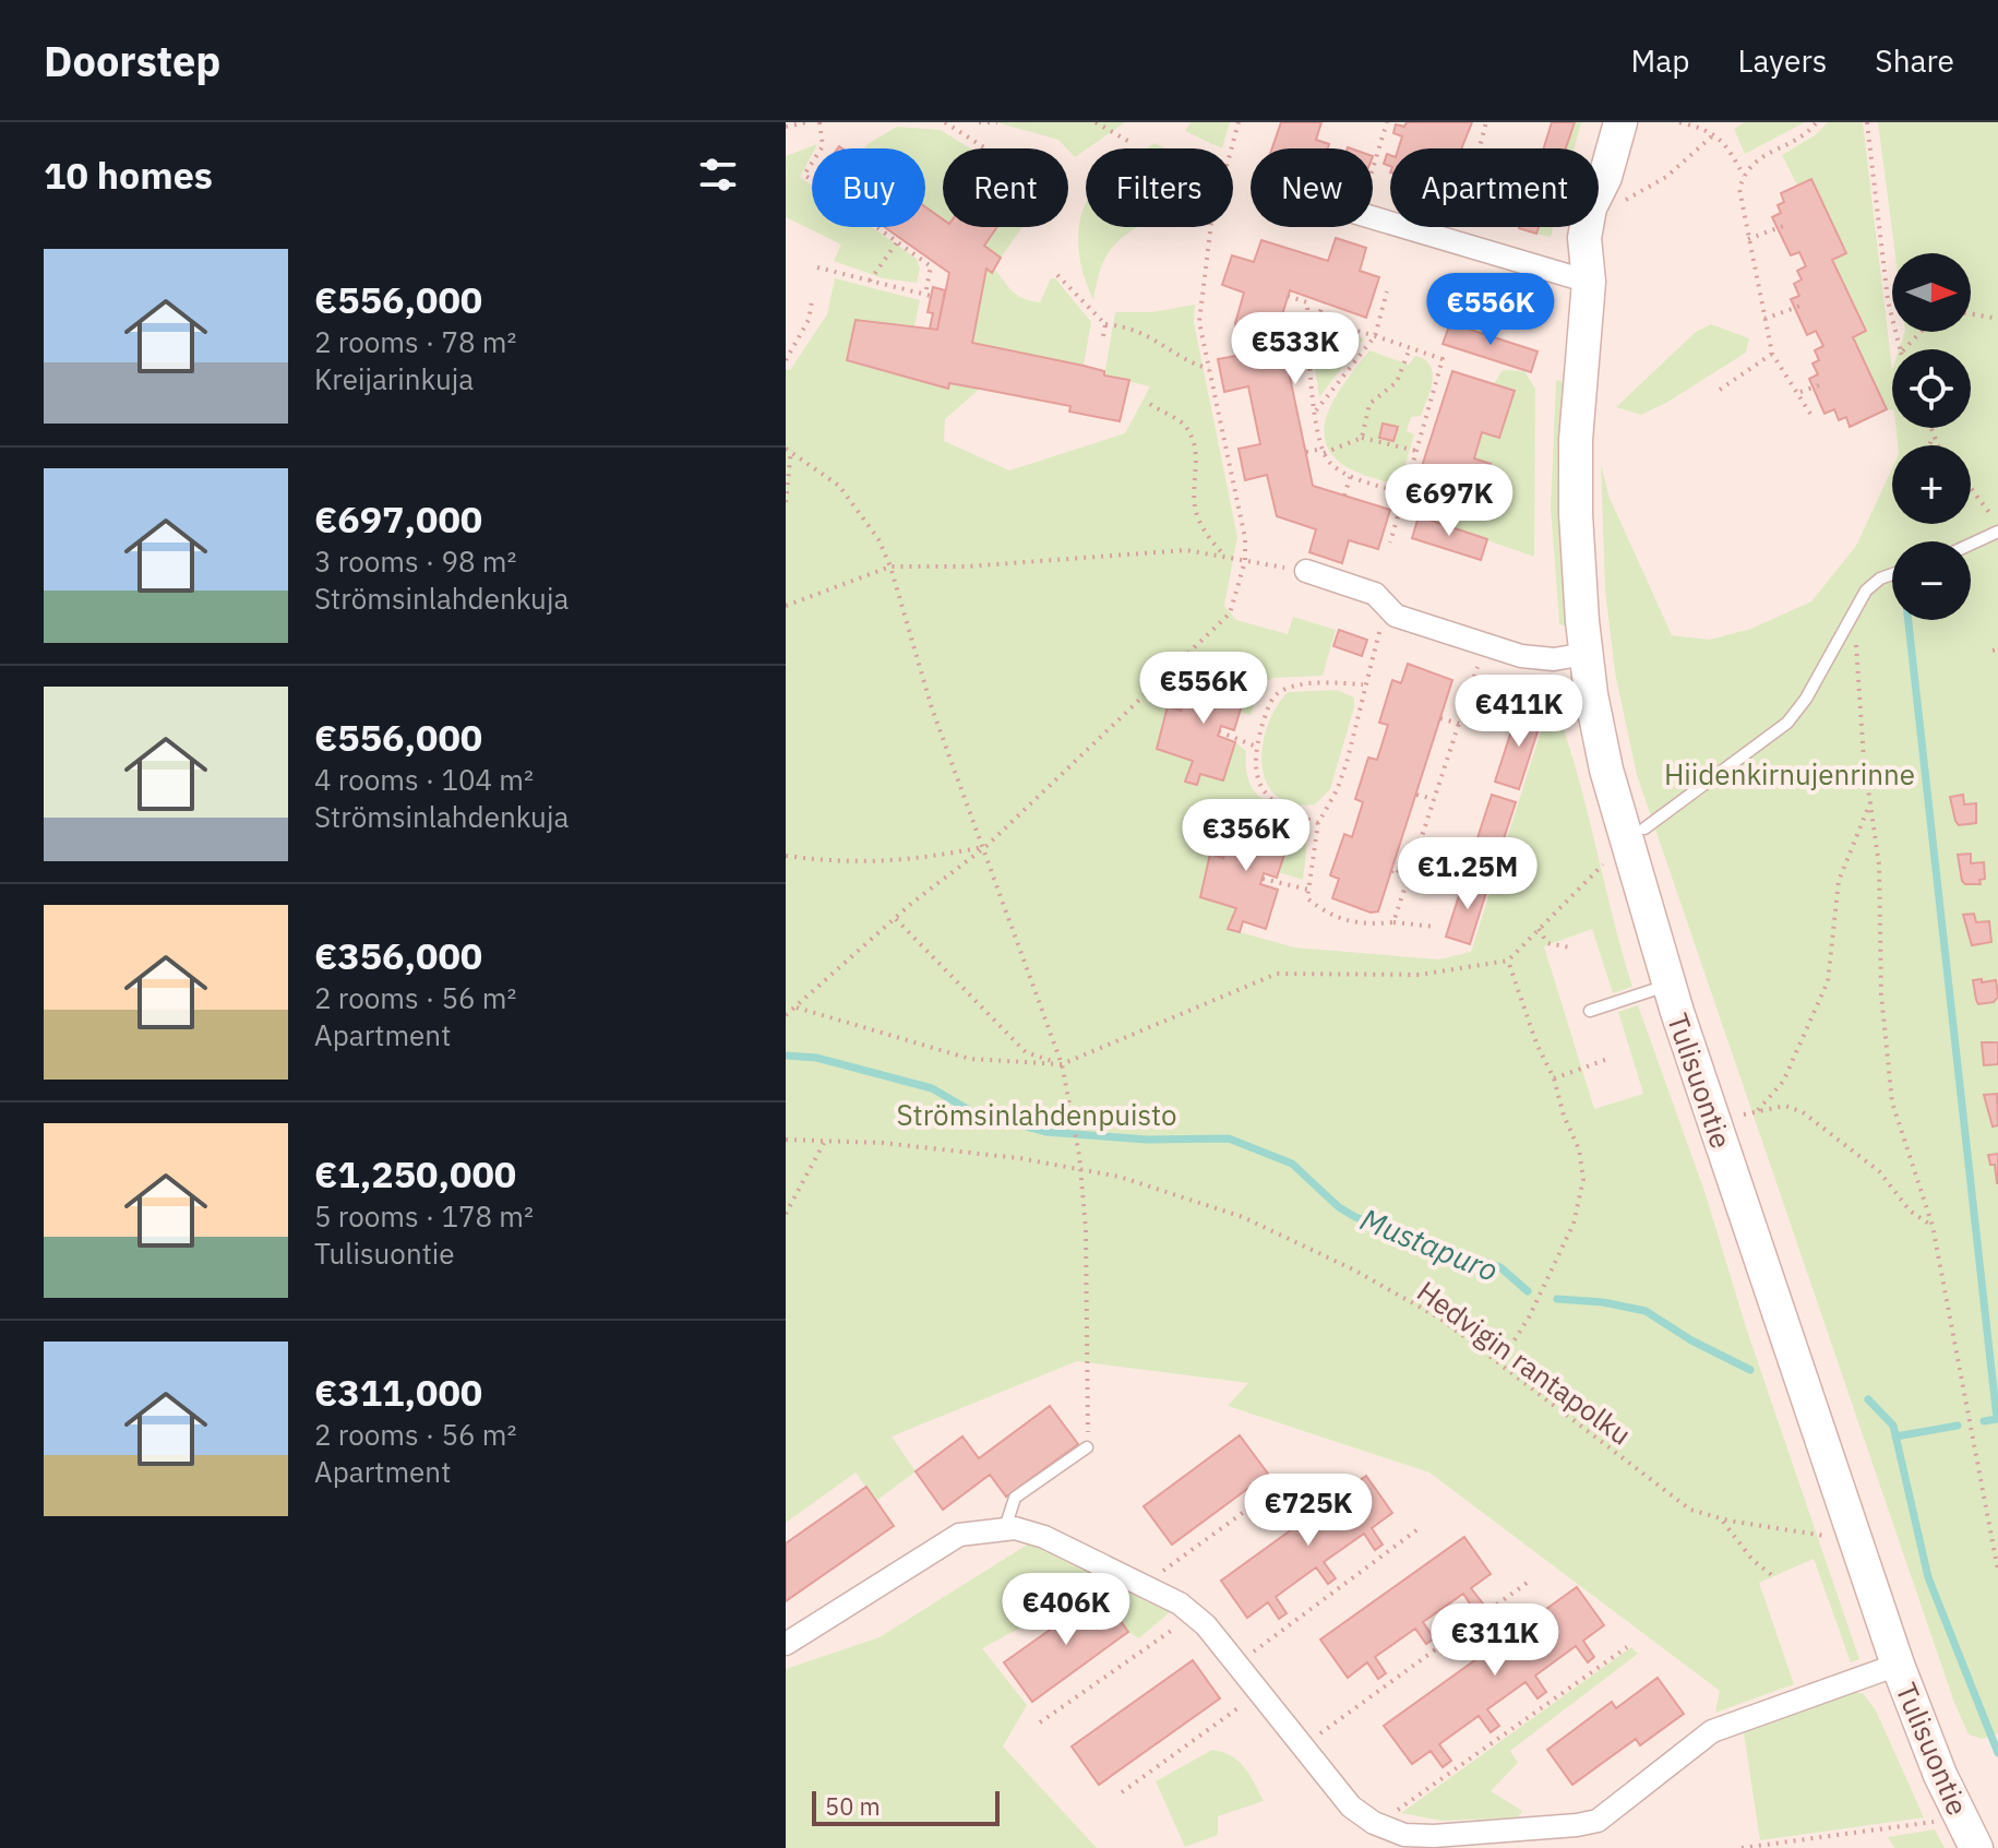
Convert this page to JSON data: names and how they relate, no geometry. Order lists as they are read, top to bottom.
{
  "streets": {
    "main road": ["Tulisuontie"],
    "path": ["Hedvigin rantapolku"]
  },
  "water": ["Mustapuro"],
  "parks": ["Hiidenkirnujenrinne", "Strömsinlahdenpuisto"],
  "scale_bar": "50 m",
  "north": "right",
  "page": {
    "header": "Doorstep",
    "nav": ["Map", "Layers", "Share"],
    "heading": "10 homes",
    "chip": [
      "Buy",
      "Rent",
      "Filters",
      "New",
      "Apartment"
    ],
    "list": [
      {
        "name": "€556,000",
        "note": "2 rooms · 78 m² · Kreijarinkuja"
      },
      {
        "name": "€697,000",
        "note": "3 rooms · 98 m² · Strömsinlahdenkuja"
      },
      {
        "name": "€556,000",
        "note": "4 rooms · 104 m² · Strömsinlahdenkuja"
      },
      {
        "name": "€356,000",
        "note": "2 rooms · 56 m² · Apartment"
      },
      {
        "name": "€1,250,000",
        "note": "5 rooms · 178 m² · Tulisuontie"
      },
      {
        "name": "€311,000",
        "note": "2 rooms · 56 m² · Apartment"
      }
    ],
    "map_buttons": ["+", "−"],
    "price": [
      "€556K",
      "€533K",
      "€697K",
      "€556K",
      "€411K",
      "€356K",
      "€1.25M",
      "€725K",
      "€406K",
      "€311K"
    ],
    "scale": "50 m"
  }
}
